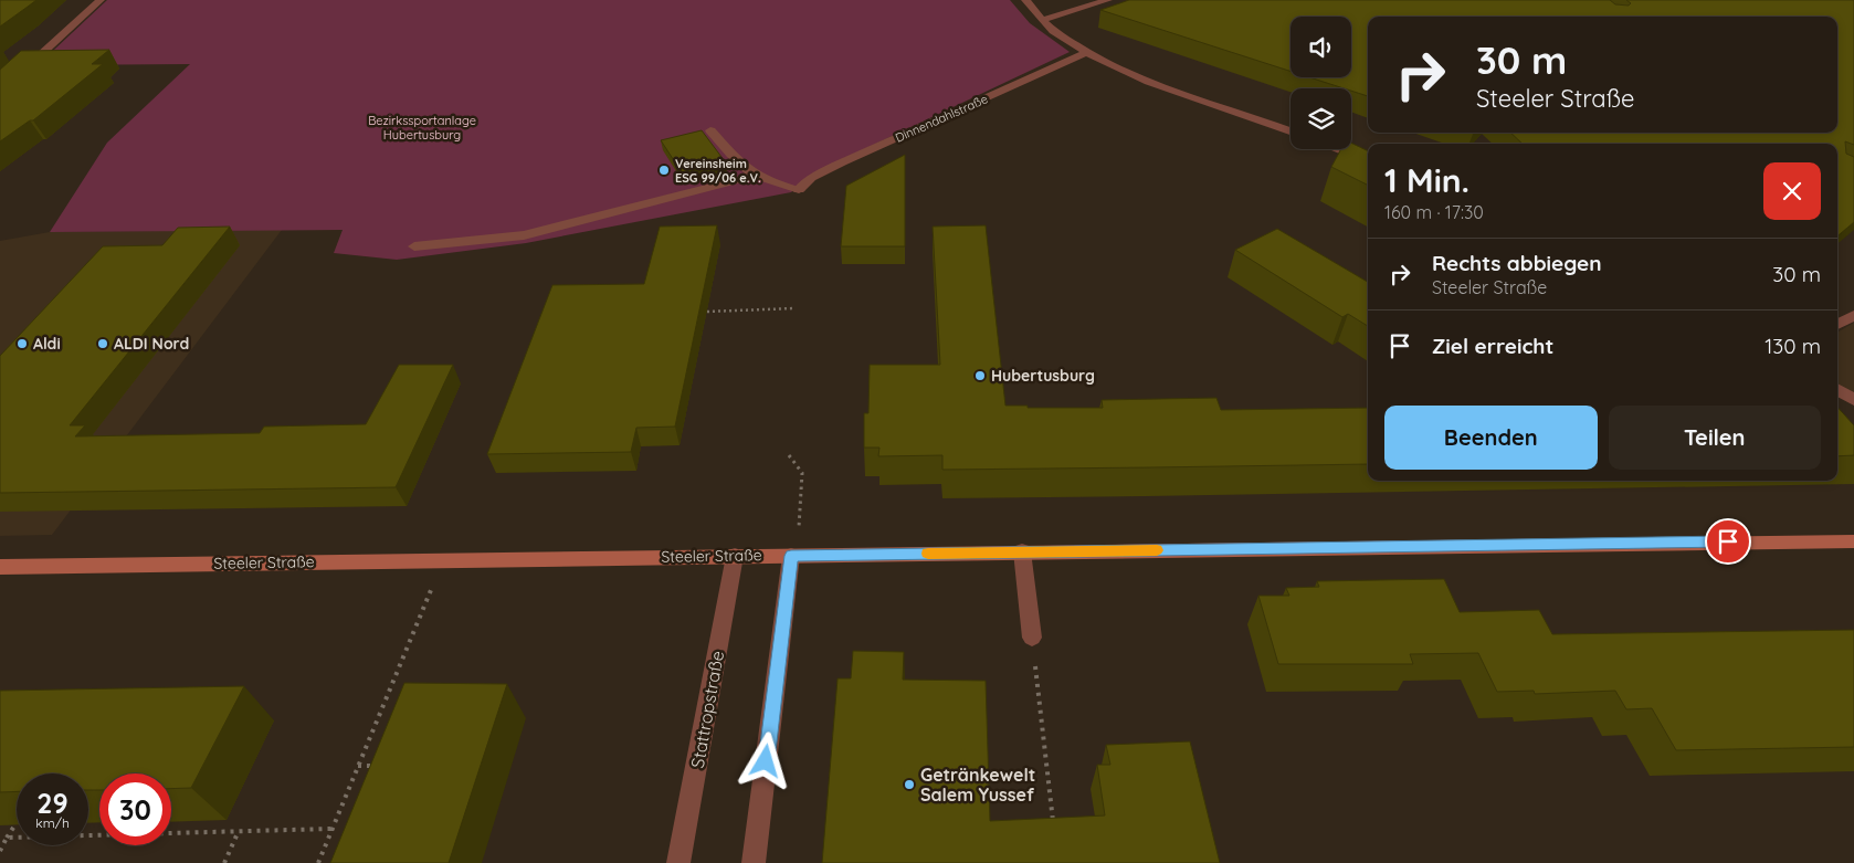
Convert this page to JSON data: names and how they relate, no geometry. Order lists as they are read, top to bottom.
{
  "streets": {
    "main road": ["Steeler Straße"],
    "street": ["Dinnendahlstraße", "Stattropstraße"]
  },
  "crossings": [
    ["Steeler Straße", "Stattropstraße"]
  ],
  "parks": ["Bezirkssportanlage Hubertusburg"],
  "places": [
    "Vereinsheim ESG 99/06 e.V.",
    "Aldi",
    "ALDI Nord",
    "Hubertusburg",
    "Getränkewelt Salem Yussef"
  ],
  "page": {
    "turn": ["30 m", "Steeler Straße"],
    "heading": ["1 Min.", "160 m · 17:30"],
    "list": [
      {
        "name": "Rechts abbiegen",
        "note": "Steeler Straße",
        "value": "30 m"
      },
      {
        "name": "Ziel erreicht",
        "value": "130 m"
      }
    ],
    "buttons": ["Beenden", "Teilen"],
    "speed": "29 km/h",
    "limit": "30"
  }
}
